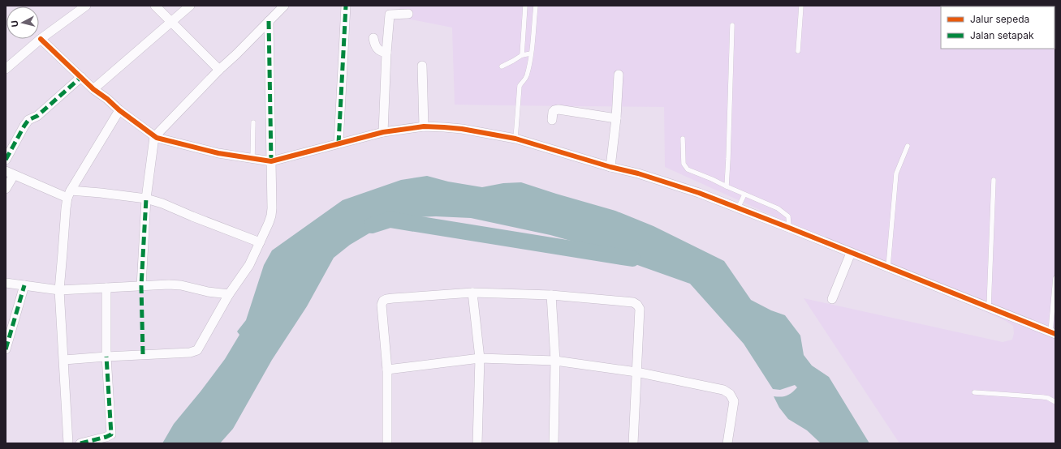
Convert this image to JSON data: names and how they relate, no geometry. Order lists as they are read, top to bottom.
{
  "legend": ["Jalur sepeda", "Jalan setapak"],
  "north": "left"
}
